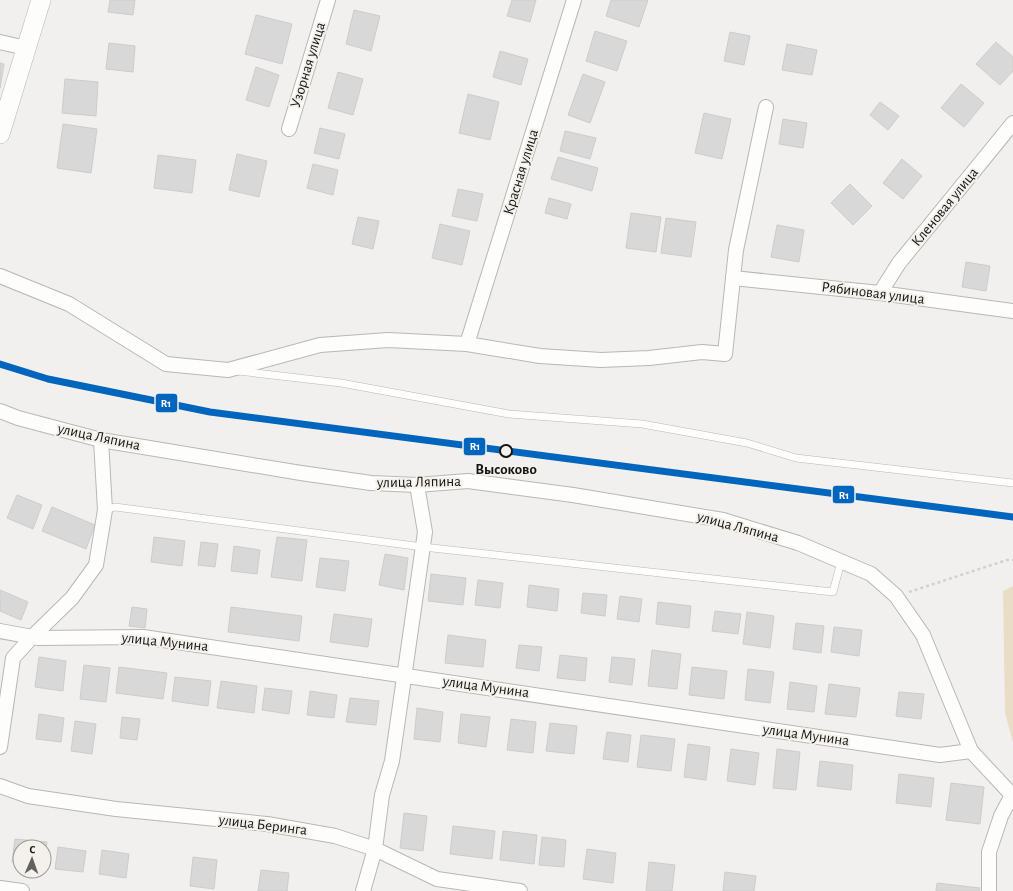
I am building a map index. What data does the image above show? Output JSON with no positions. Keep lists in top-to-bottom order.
{
  "streets": {
    "street": [
      "Узорная улица",
      "Красная улица",
      "Кленовая улица",
      "Рябиновая улица",
      "улица Ляпина",
      "улица Мунина",
      "улица Беринга"
    ]
  },
  "crossings": [
    ["Кленовая улица", "Рябиновая улица"],
    ["улица Ляпина", "улица Мунина"]
  ],
  "places": ["Высоково"],
  "lines": ["transit line R1"],
  "north": "top"
}
